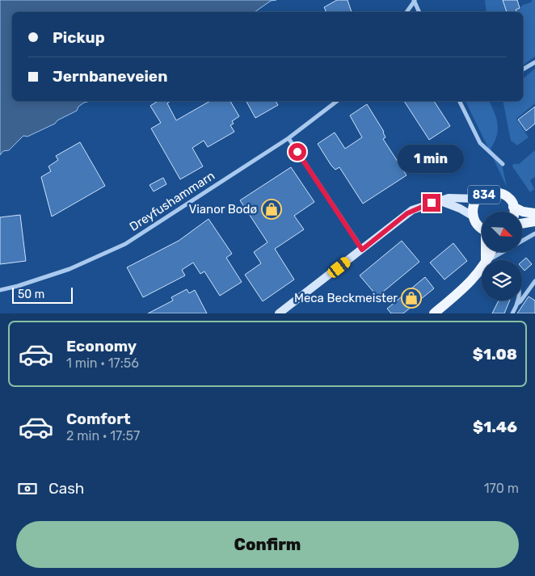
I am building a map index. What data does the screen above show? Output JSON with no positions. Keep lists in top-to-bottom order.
{
  "streets": {
    "main road": ["834"],
    "street": ["Dreyfushammarn"]
  },
  "places": {
    "shop": ["Vianor Bodø", "Meca Beckmeister"]
  },
  "scale_bar": "50 m",
  "north": "bottom right",
  "page": {
    "banner": ["Pickup", "Jernbaneveien"],
    "bubble": "1 min",
    "scale": "50 m",
    "list": [
      {
        "name": "Economy",
        "note": "1 min · 17:56",
        "value": "$1.08"
      },
      {
        "name": "Comfort",
        "note": "2 min · 17:57",
        "value": "$1.46"
      }
    ],
    "pay": ["Cash", "170 m"],
    "buttons": "Confirm"
  }
}
